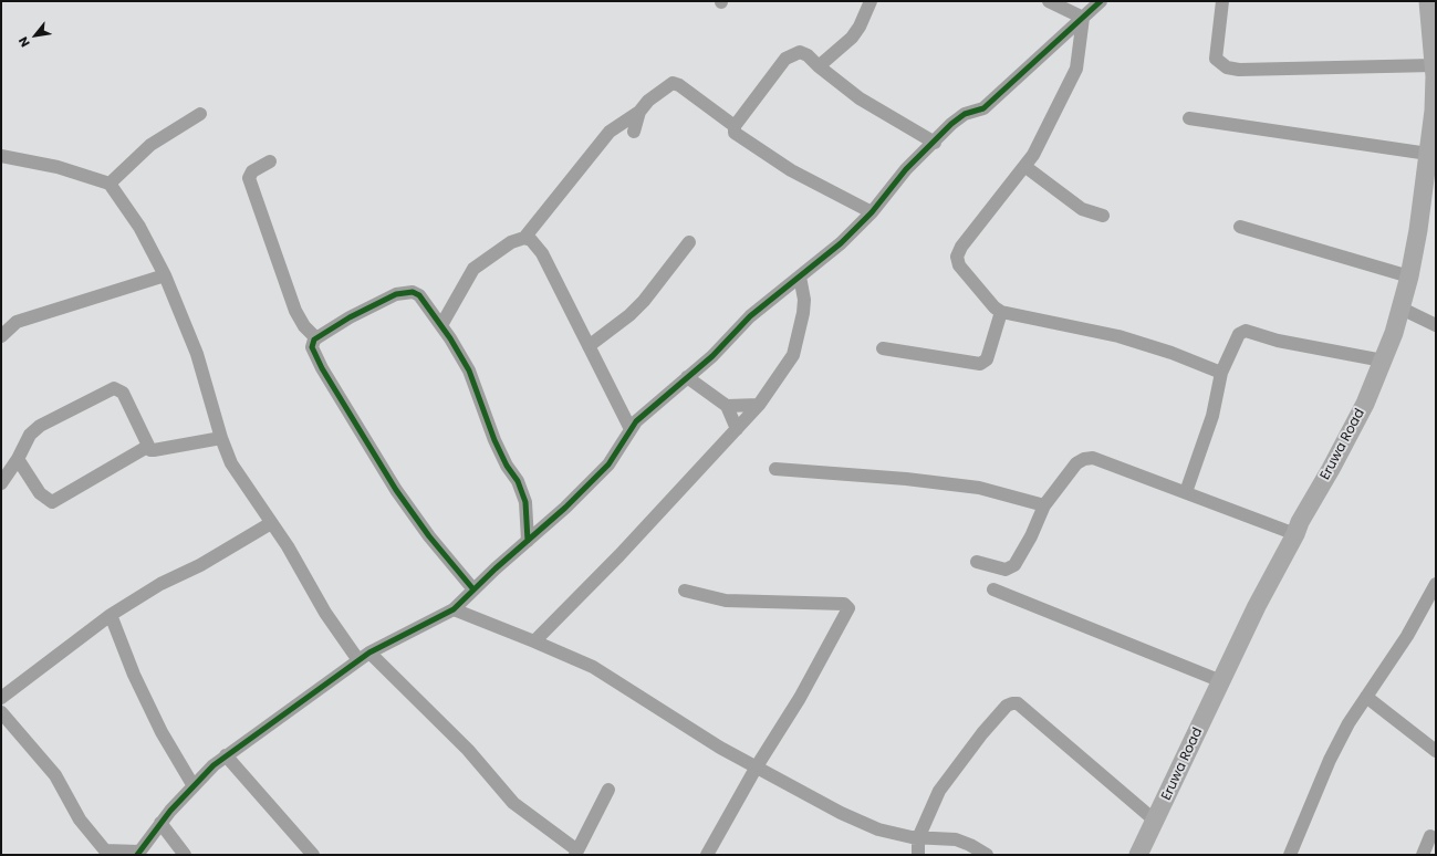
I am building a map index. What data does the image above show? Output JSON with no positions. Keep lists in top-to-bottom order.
{
  "streets": {
    "main road": ["Eruwa Road"]
  },
  "north": "bottom left"
}
